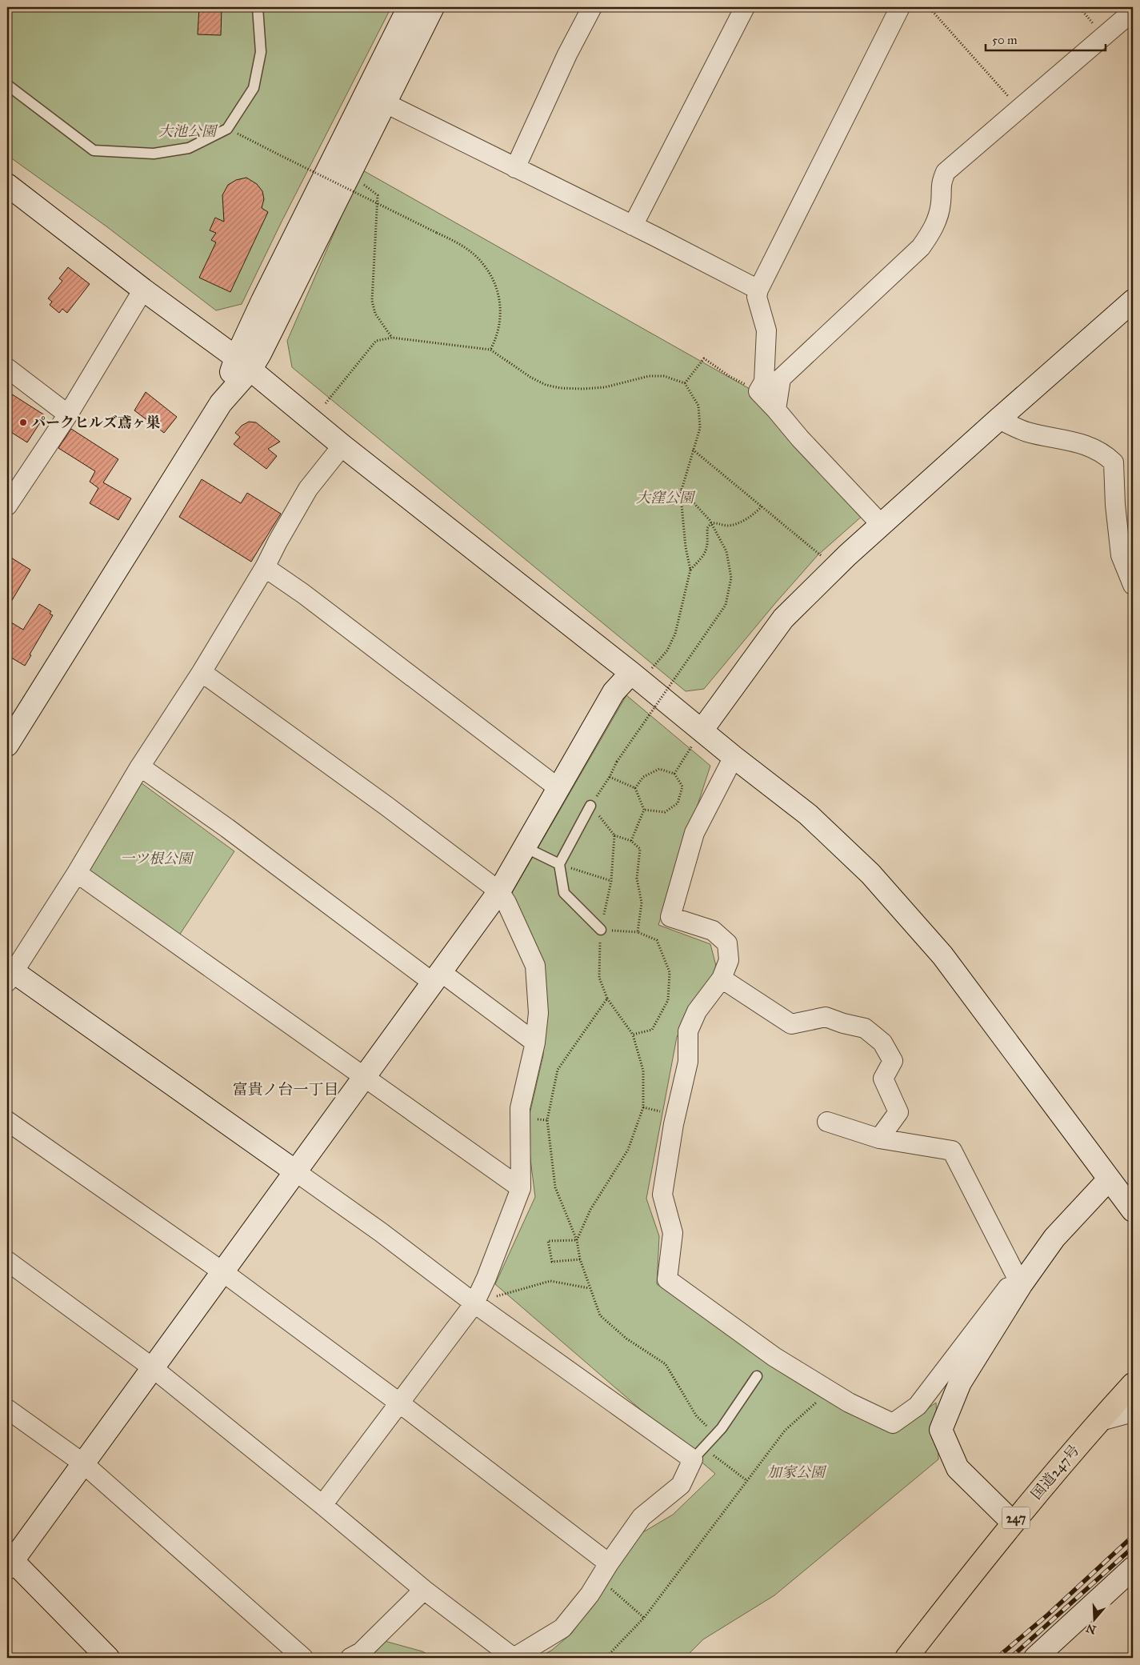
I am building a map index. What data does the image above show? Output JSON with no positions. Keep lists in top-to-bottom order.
{
  "streets": {
    "highway": ["国道247号", "247"]
  },
  "districts": ["富貴ノ台一丁目"],
  "parks": [
    "大池公園",
    "大窪公園",
    "一ツ根公園",
    "加家公園"
  ],
  "places": ["パークヒルズ鳶ヶ巣"],
  "scale_bar": "50 m",
  "north": "bottom"
}
